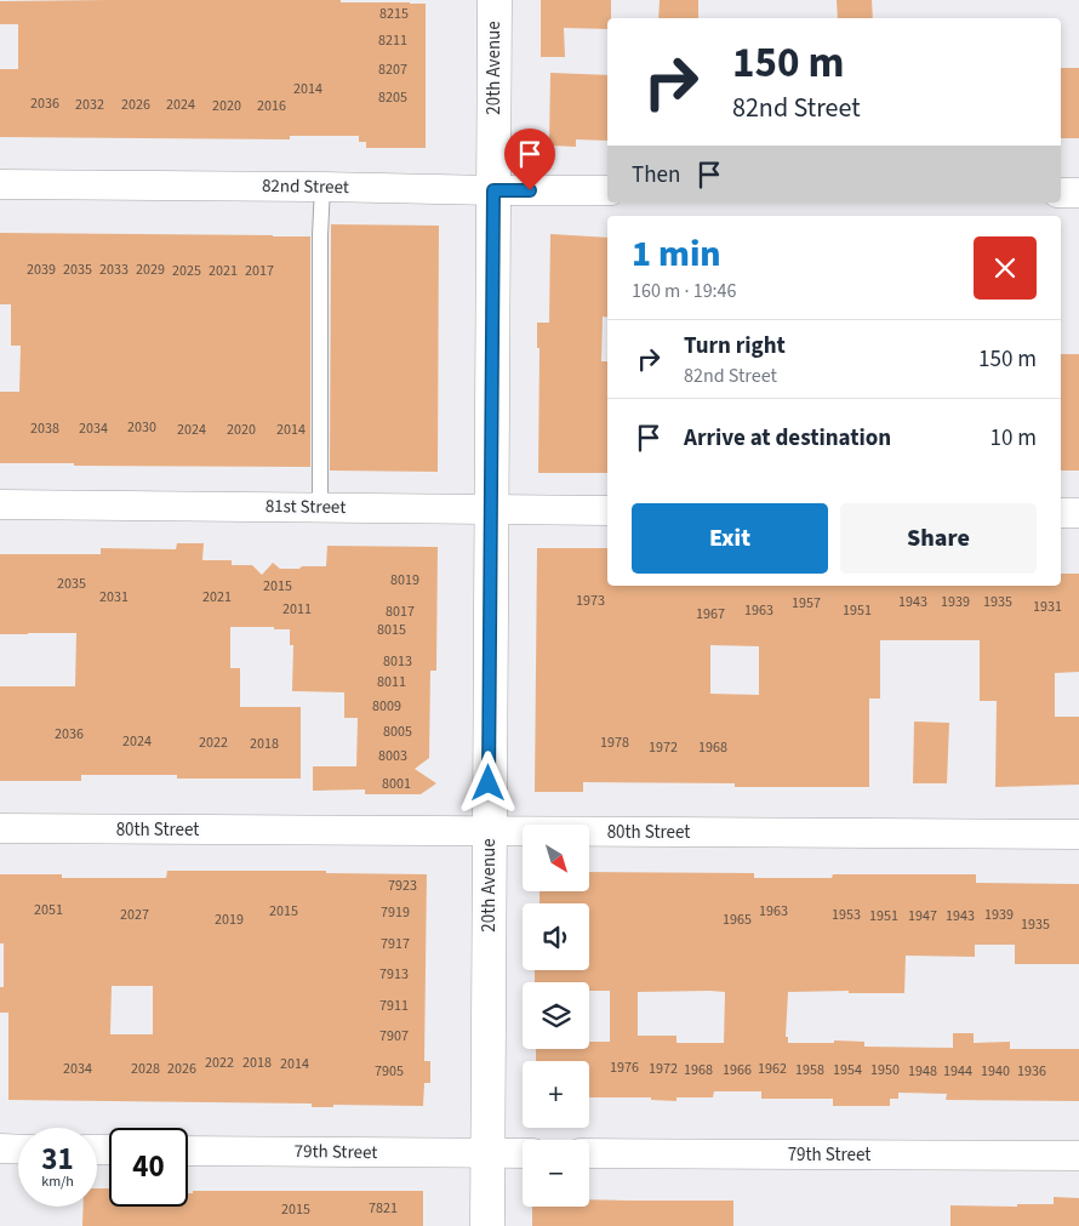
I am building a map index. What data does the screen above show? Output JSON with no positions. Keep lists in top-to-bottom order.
{
  "streets": {
    "street": [
      "20th Avenue",
      "82nd Street",
      "81st Street",
      "80th Street",
      "79th Street"
    ]
  },
  "crossings": [
    ["20th Avenue", "82nd Street"],
    ["20th Avenue", "81st Street"],
    ["20th Avenue", "80th Street"],
    ["20th Avenue", "79th Street"]
  ],
  "house_numbers": [
    "8215",
    "8211",
    "8207",
    "2014",
    "8205",
    "2036",
    "2032",
    "2026",
    "2024",
    "2020",
    "2016",
    "2039",
    "2035",
    "2033",
    "2029",
    "2025",
    "2021",
    "2017",
    "2030",
    "2038",
    "2034",
    "2024",
    "2020",
    "2014",
    "8019",
    "2035",
    "2015",
    "2031",
    "2021",
    "1973",
    "1943",
    "1939",
    "1935",
    "1957",
    "1931",
    "2011",
    "1963",
    "1951",
    "8017",
    "1967",
    "8015",
    "8013",
    "8011",
    "8009",
    "8005",
    "2036",
    "2024",
    "2022",
    "1978",
    "2018",
    "1972",
    "1968",
    "8003",
    "8001",
    "7923",
    "2051",
    "2015",
    "1963",
    "7919",
    "2027",
    "1953",
    "1939",
    "1951",
    "1947",
    "1943",
    "2019",
    "1965",
    "1935",
    "7917",
    "7913",
    "7911",
    "7907",
    "2022",
    "2018",
    "2014",
    "1976",
    "2034",
    "2028",
    "2026",
    "1972",
    "1962",
    "1968",
    "1966",
    "1958",
    "1954",
    "1950",
    "7905",
    "1948",
    "1944",
    "1940",
    "1936",
    "7821",
    "2015"
  ],
  "north": "bottom right",
  "page": {
    "turn": ["150 m", "82nd Street"],
    "then": "Then",
    "heading": ["1 min", "160 m · 19:46"],
    "list": [
      {
        "name": "Turn right",
        "note": "82nd Street",
        "value": "150 m"
      },
      {
        "name": "Arrive at destination",
        "value": "10 m"
      }
    ],
    "buttons": ["Exit", "Share"],
    "map_buttons": ["+", "−"],
    "speed": "31 km/h",
    "limit": "40"
  }
}
